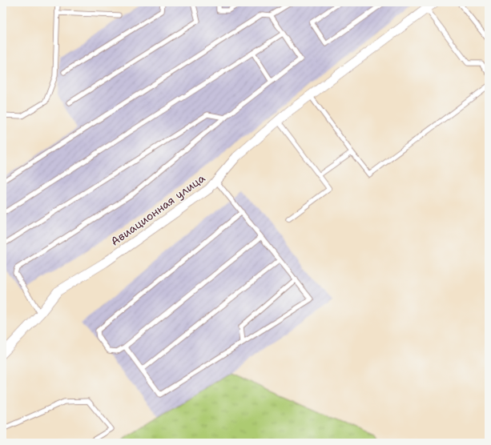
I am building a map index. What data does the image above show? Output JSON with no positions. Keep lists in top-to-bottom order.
{
  "streets": {
    "street": ["Авиационная улица"]
  }
}
